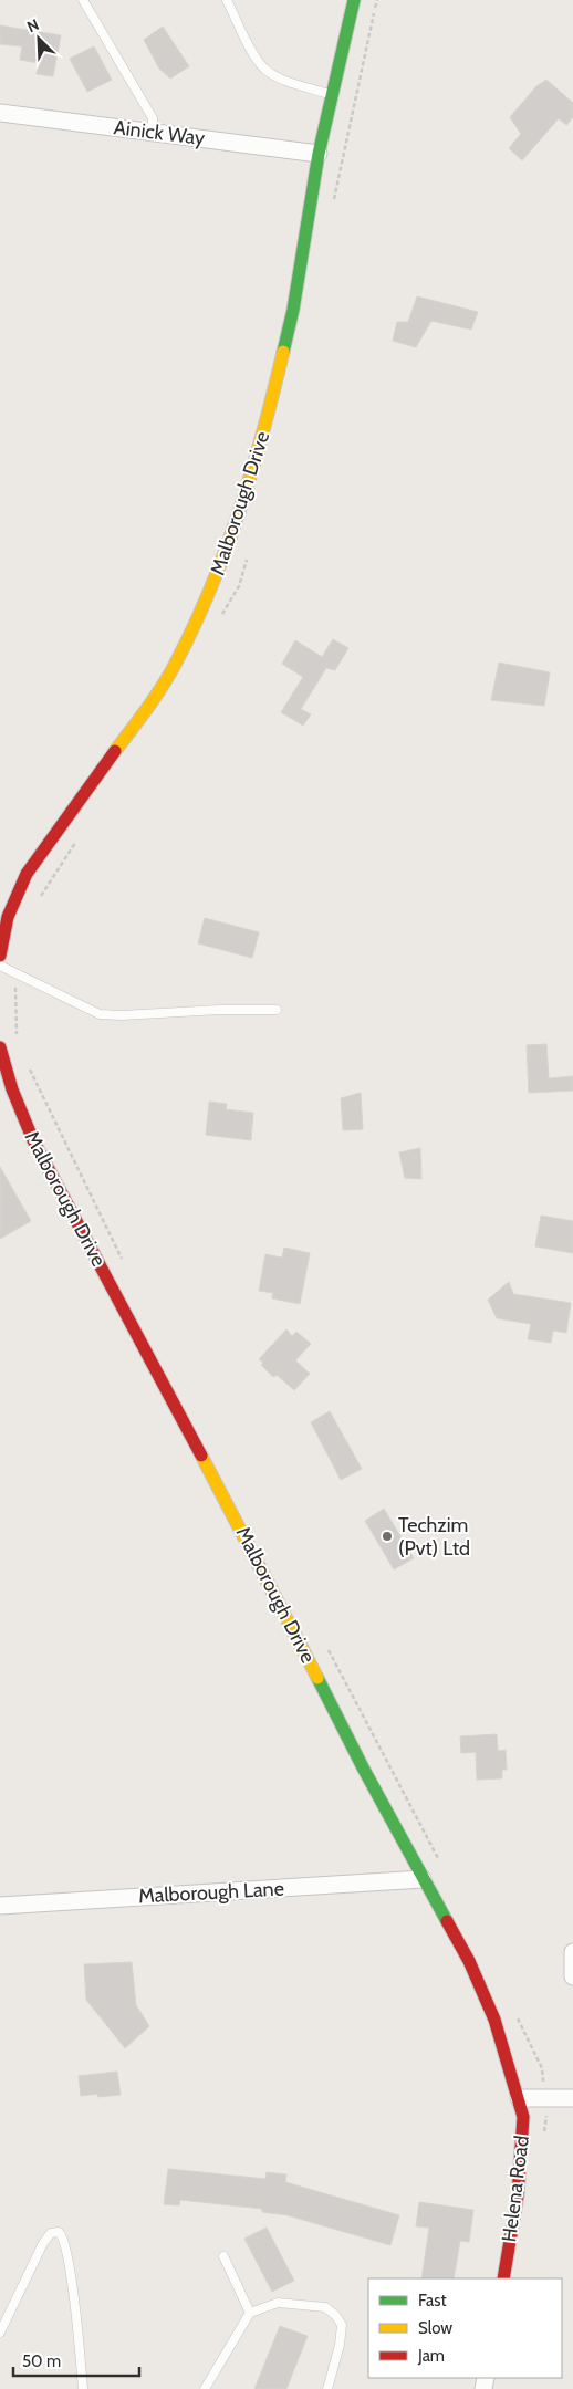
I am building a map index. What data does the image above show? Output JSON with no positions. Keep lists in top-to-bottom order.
{
  "streets": {
    "street": [
      "Ainick Way",
      "Malborough Drive",
      "Malborough Lane",
      "Helena Road"
    ]
  },
  "crossings": [
    ["Ainick Way", "Malborough Drive"],
    ["Malborough Drive", "Malborough Lane"],
    ["Malborough Drive", "Helena Road"]
  ],
  "places": ["Techzim (Pvt) Ltd"],
  "legend": ["Fast", "Slow", "Jam"],
  "scale_bar": "50 m",
  "north": "top left"
}
